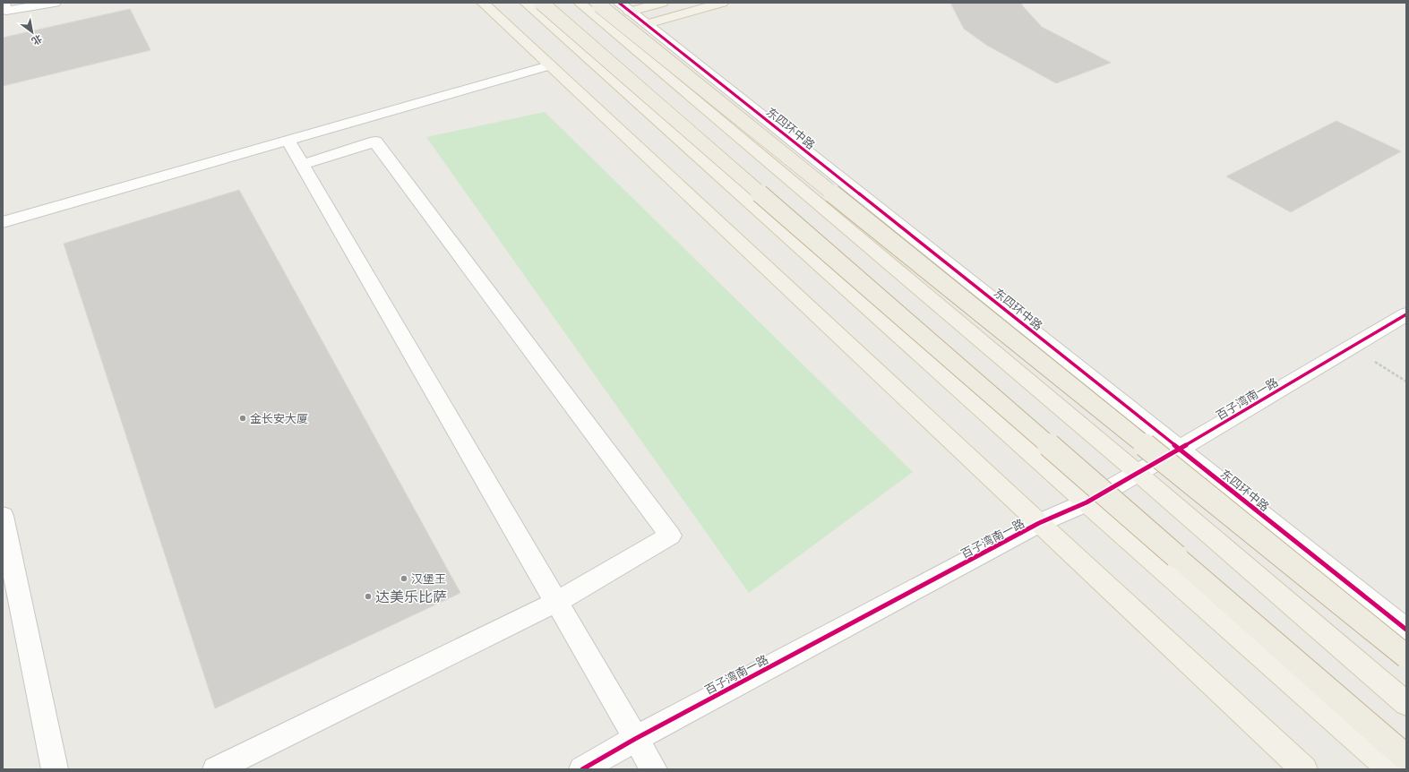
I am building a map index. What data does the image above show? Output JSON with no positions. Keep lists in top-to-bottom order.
{
  "streets": {
    "street": ["东四环中路", "百子湾南一路"]
  },
  "crossings": [
    ["东四环中路", "百子湾南一路"]
  ],
  "places": ["金长安大厦", "汉堡王", "达美乐比萨"],
  "north": "bottom right"
}
